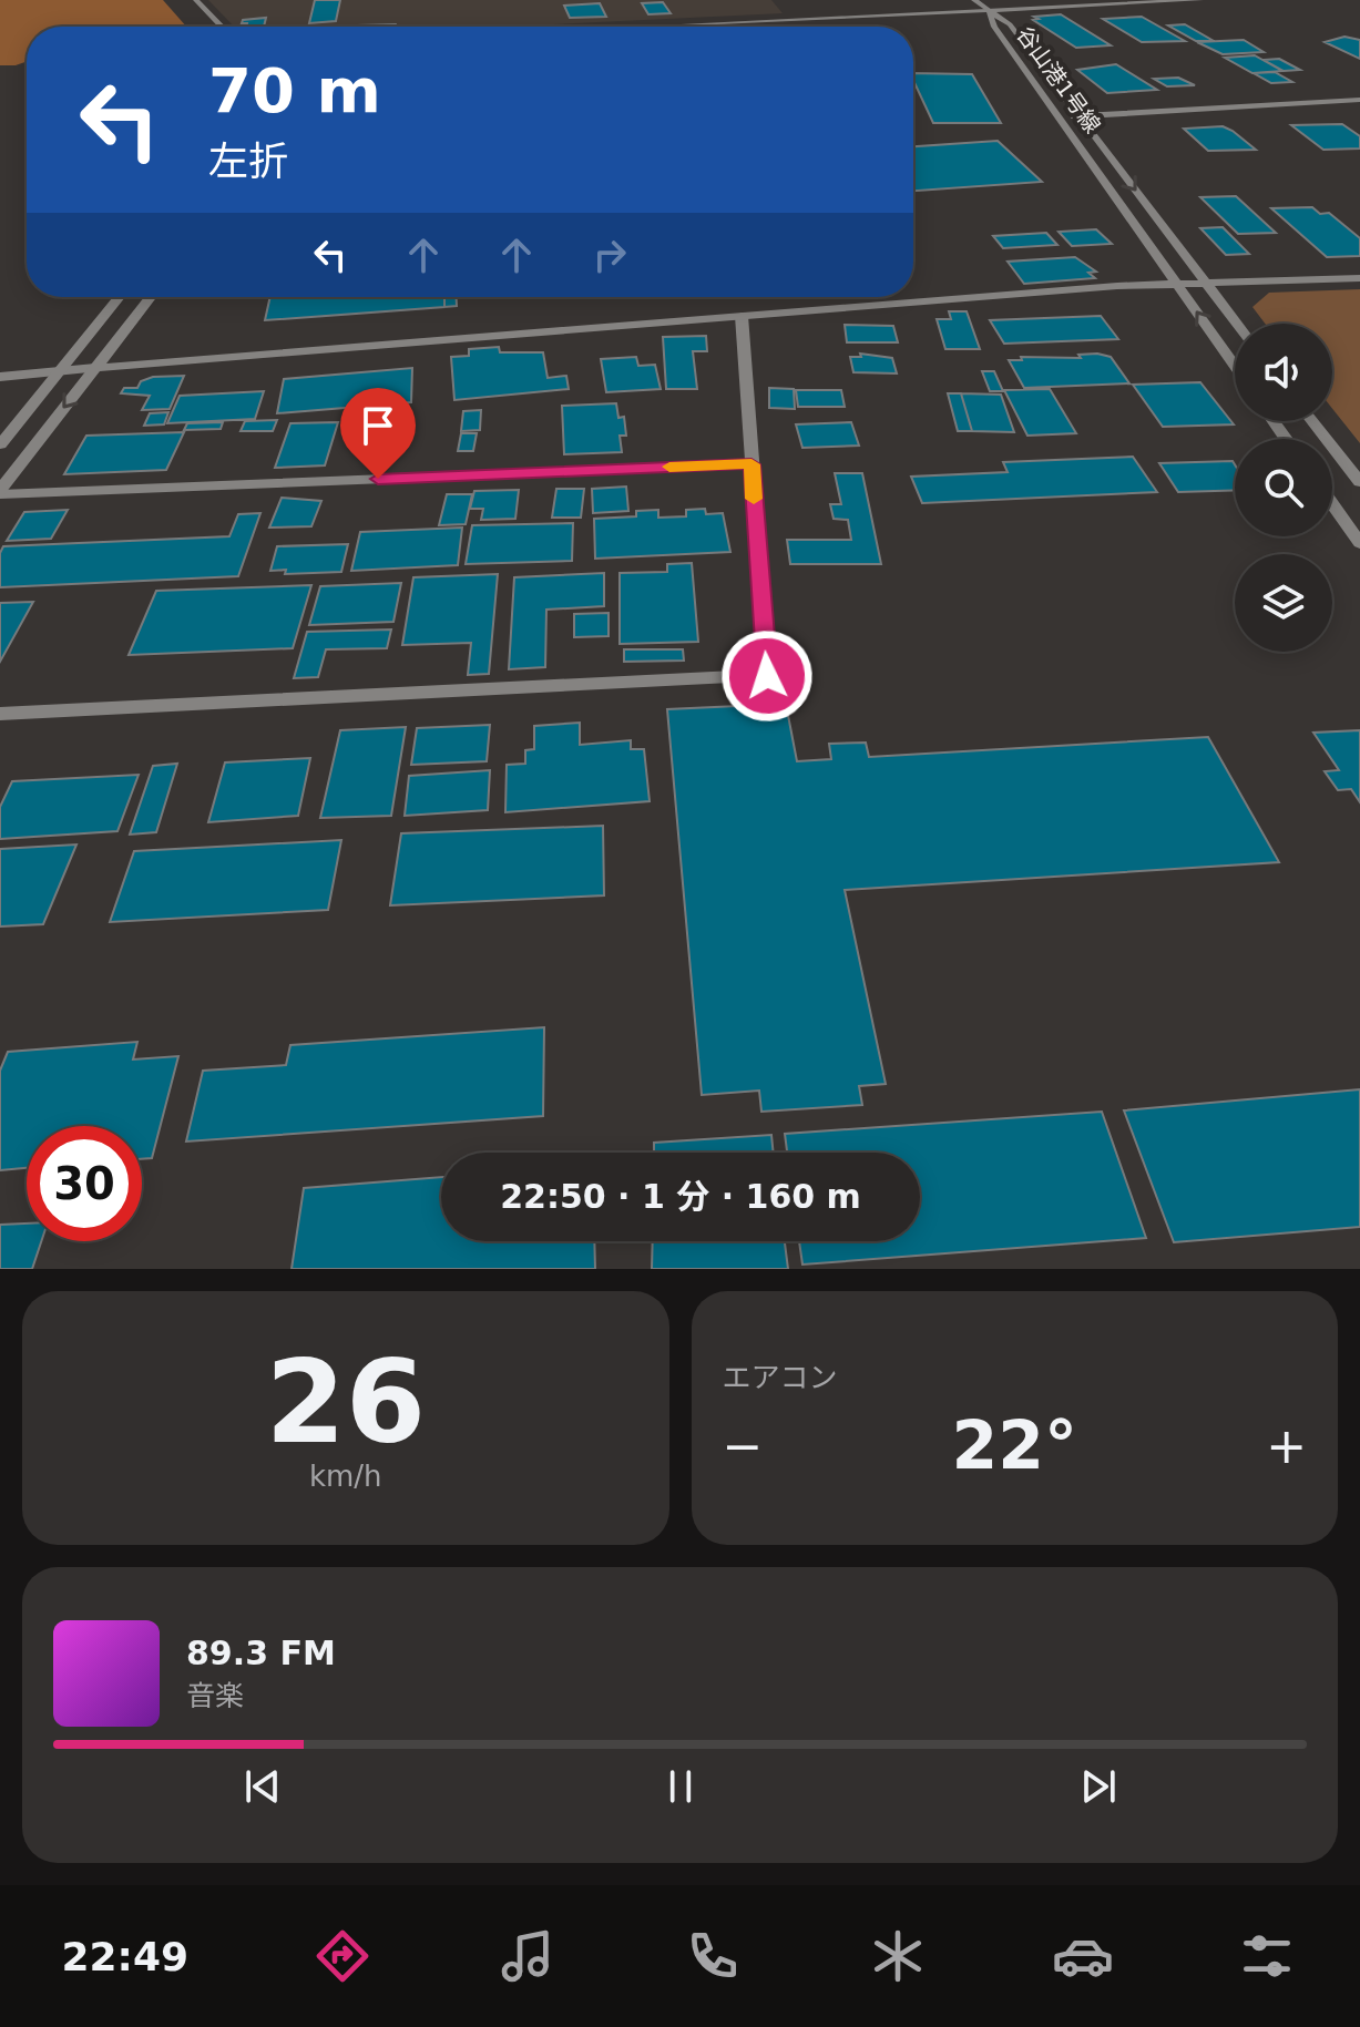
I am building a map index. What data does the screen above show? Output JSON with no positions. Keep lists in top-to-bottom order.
{
  "streets": {
    "street": ["谷山港1号線"]
  },
  "page": {
    "turn": ["70 m", "左折"],
    "limit": "30",
    "trip": "22:50 · 1 分 · 160 m",
    "tile": [
      ["26", "km/h"],
      "エアコン"
    ],
    "heat": ["−", "22°", "+"],
    "song": ["89.3 FM", "音楽"],
    "tabs": "22:49"
  }
}
